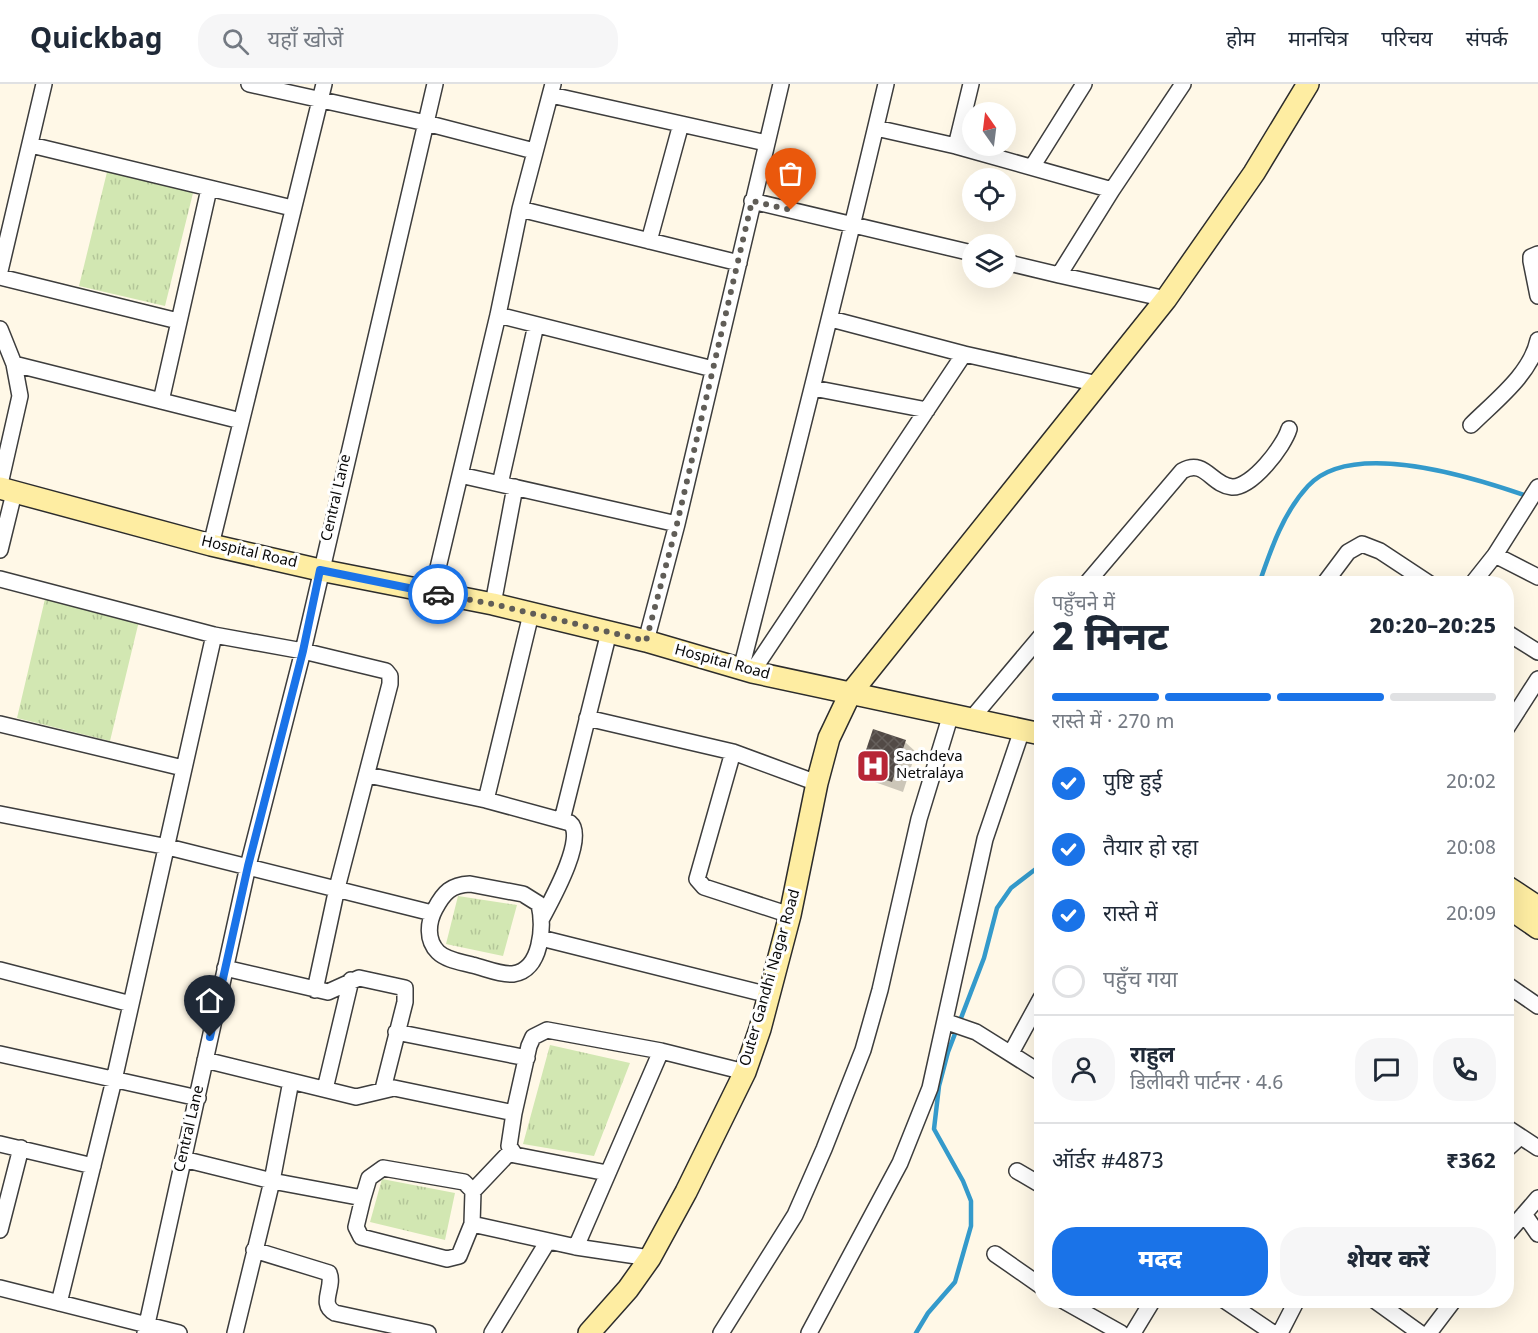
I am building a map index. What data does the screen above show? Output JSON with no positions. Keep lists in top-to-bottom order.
{
  "streets": {
    "street": ["Central Lane", "Hospital Road", "Outer Gandhi Nagar Road"]
  },
  "crossings": [
    ["Central Lane", "Hospital Road"],
    ["Hospital Road", "Outer Gandhi Nagar Road"]
  ],
  "places": {
    "hospital": ["Sachdeva Netralaya"]
  },
  "north": "top",
  "page": {
    "header": "Quickbag",
    "search": "यहाँ खोजें",
    "nav": [
      "होम",
      "मानचित्र",
      "परिचय",
      "संपर्क"
    ],
    "heading": ["2 मिनट", "पहुँचने में", "20:20–20:25"],
    "panel": [
      "राहुल",
      "डिलीवरी पार्टनर · 4.6",
      "ऑर्डर #4873",
      "₹362"
    ],
    "bar": "रास्ते में · 270 m",
    "list": [
      ["पुष्टि हुई", "20:02"],
      ["तैयार हो रहा", "20:08"],
      ["रास्ते में", "20:09"],
      "पहुँच गया"
    ],
    "buttons": ["मदद", "शेयर करें"]
  }
}
